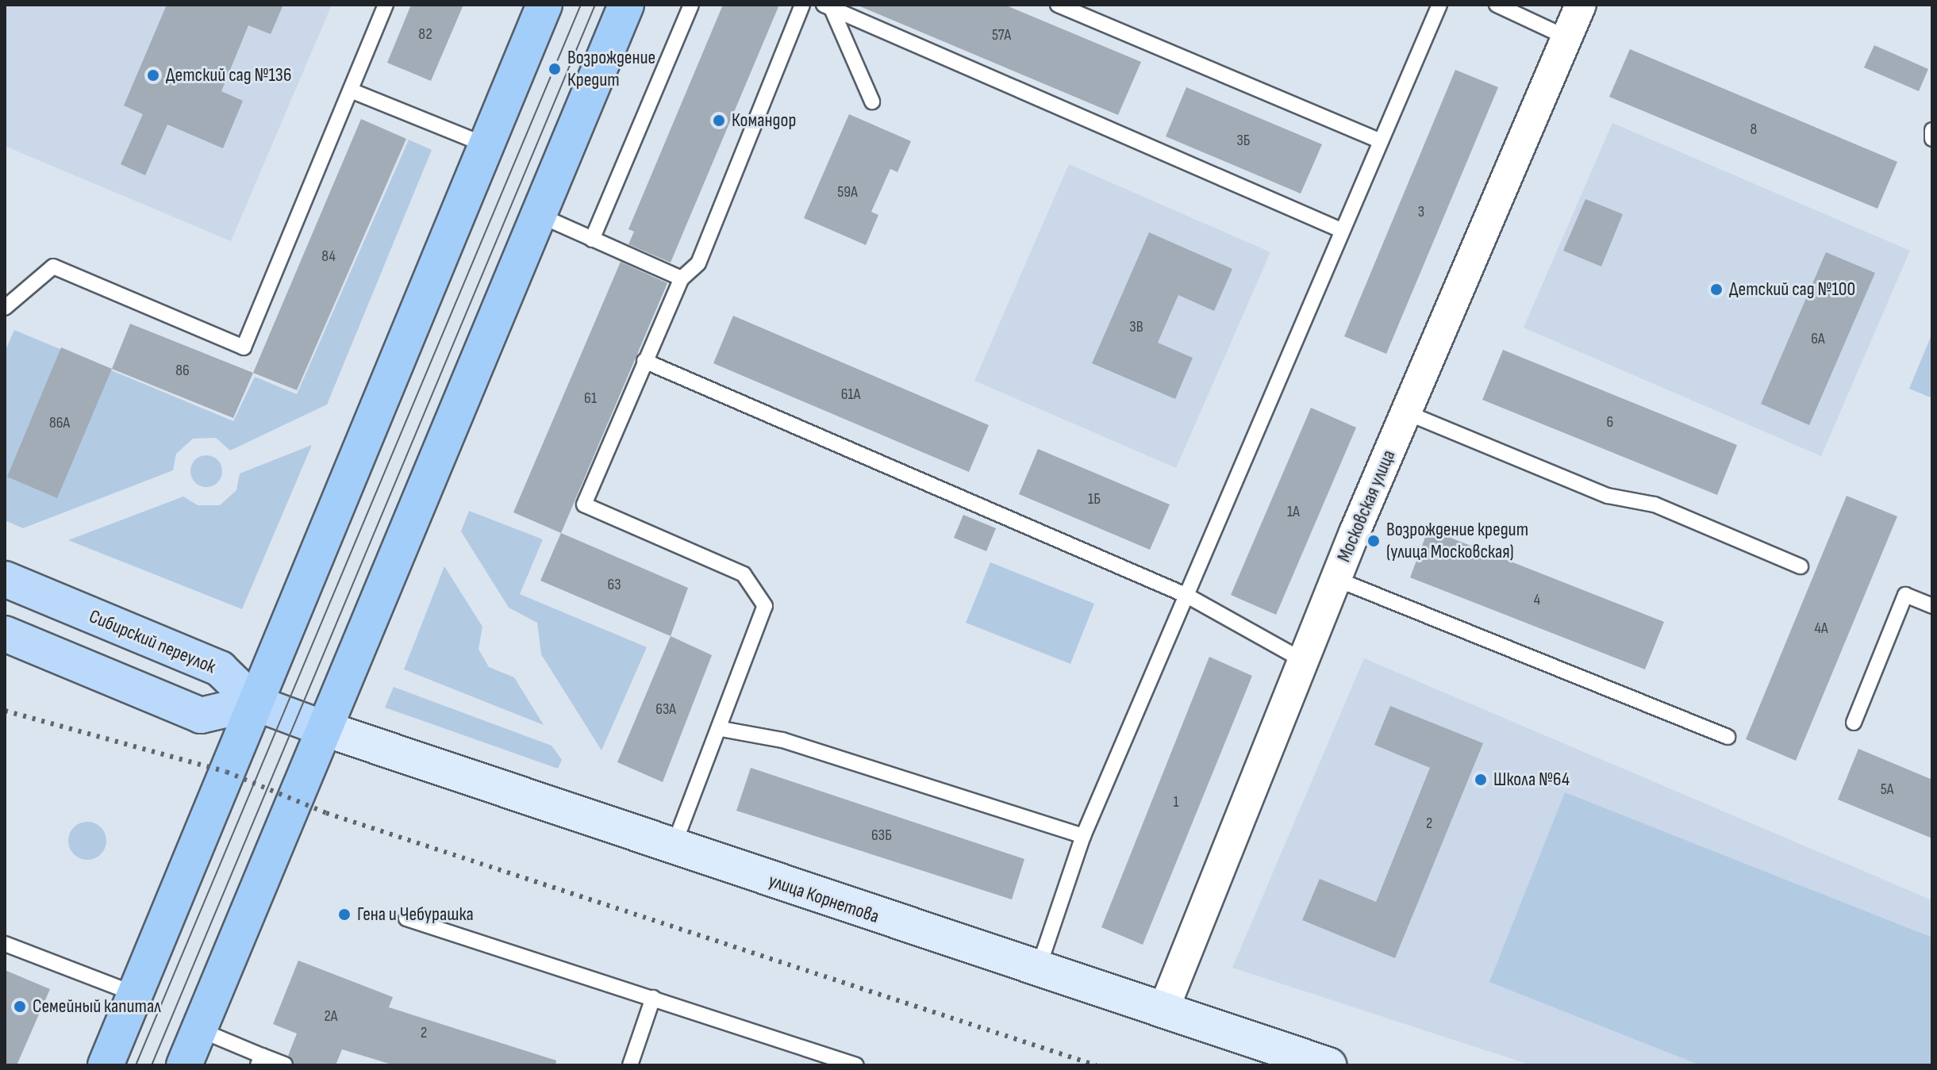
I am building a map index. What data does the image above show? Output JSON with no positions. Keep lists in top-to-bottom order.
{
  "streets": {
    "main road": ["Сибирский переулок", "улица Корнетова"],
    "street": ["Московская улица"]
  },
  "crossings": [
    ["Московская улица", "улица Корнетова"]
  ],
  "places": [
    "Возрождение Кредит",
    "Детский сад №136",
    "Командор",
    "Детский сад №100",
    "Возрождение кредит (улица Московская)",
    "Школа №64",
    "Гена и Чебурашка",
    "Семейный капитал"
  ],
  "house_numbers": [
    "82",
    "57А",
    "8",
    "3Б",
    "59А",
    "3",
    "84",
    "3В",
    "6А",
    "86",
    "61А",
    "61",
    "6",
    "86А",
    "1Б",
    "1А",
    "63",
    "4",
    "4А",
    "63А",
    "5А",
    "1",
    "2",
    "63Б",
    "2А",
    "2"
  ]
}
